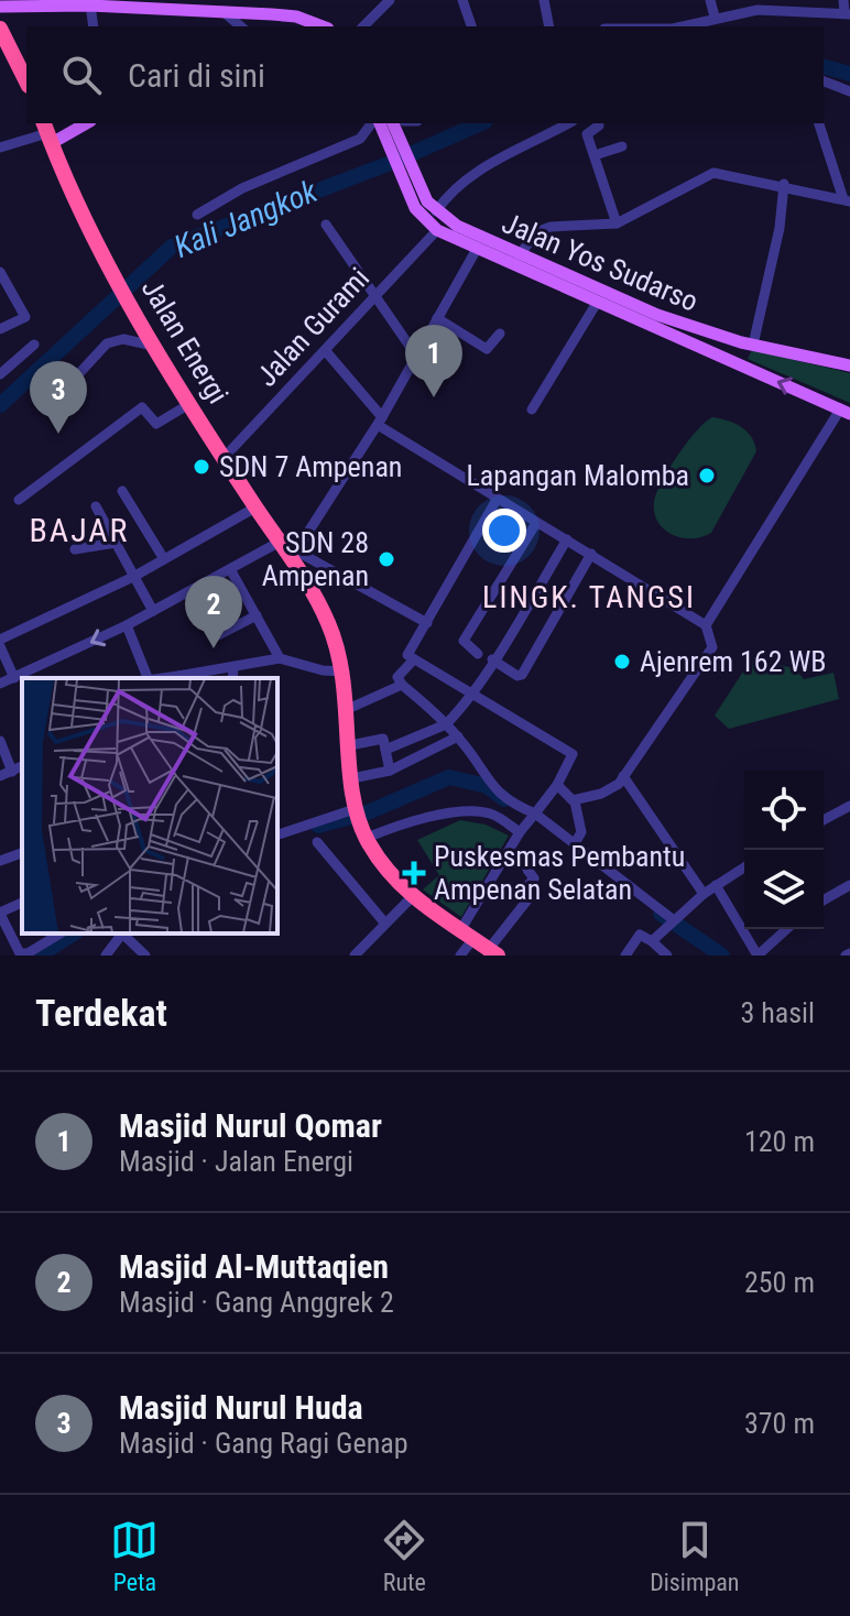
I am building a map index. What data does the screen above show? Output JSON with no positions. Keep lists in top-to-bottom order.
{
  "streets": {
    "highway": ["Jalan Energi"],
    "main road": ["Jalan Yos Sudarso"],
    "street": ["Jalan Gurami"]
  },
  "crossings": [
    ["Jalan Gurami", "Jalan Energi"]
  ],
  "districts": ["BAJAR", "LINGK. TANGSI"],
  "water": ["Kali Jangkok"],
  "places": {
    "other": [
      "SDN 7 Ampenan",
      "Lapangan Malomba",
      "SDN 28 Ampenan",
      "Ajenrem 162 WB"
    ],
    "health": ["Puskesmas Pembantu Ampenan Selatan"]
  },
  "page": {
    "search": "Cari di sini",
    "pins": ["1", "3", "2"],
    "heading": ["Terdekat", "3 hasil"],
    "list": [
      {
        "mark": "1",
        "name": "Masjid Nurul Qomar",
        "note": "Masjid · Jalan Energi",
        "value": "120 m"
      },
      {
        "mark": "2",
        "name": "Masjid Al-Muttaqien",
        "note": "Masjid · Gang Anggrek 2",
        "value": "250 m"
      },
      {
        "mark": "3",
        "name": "Masjid Nurul Huda",
        "note": "Masjid · Gang Ragi Genap",
        "value": "370 m"
      }
    ],
    "nav": ["Peta", "Rute", "Disimpan"]
  }
}
